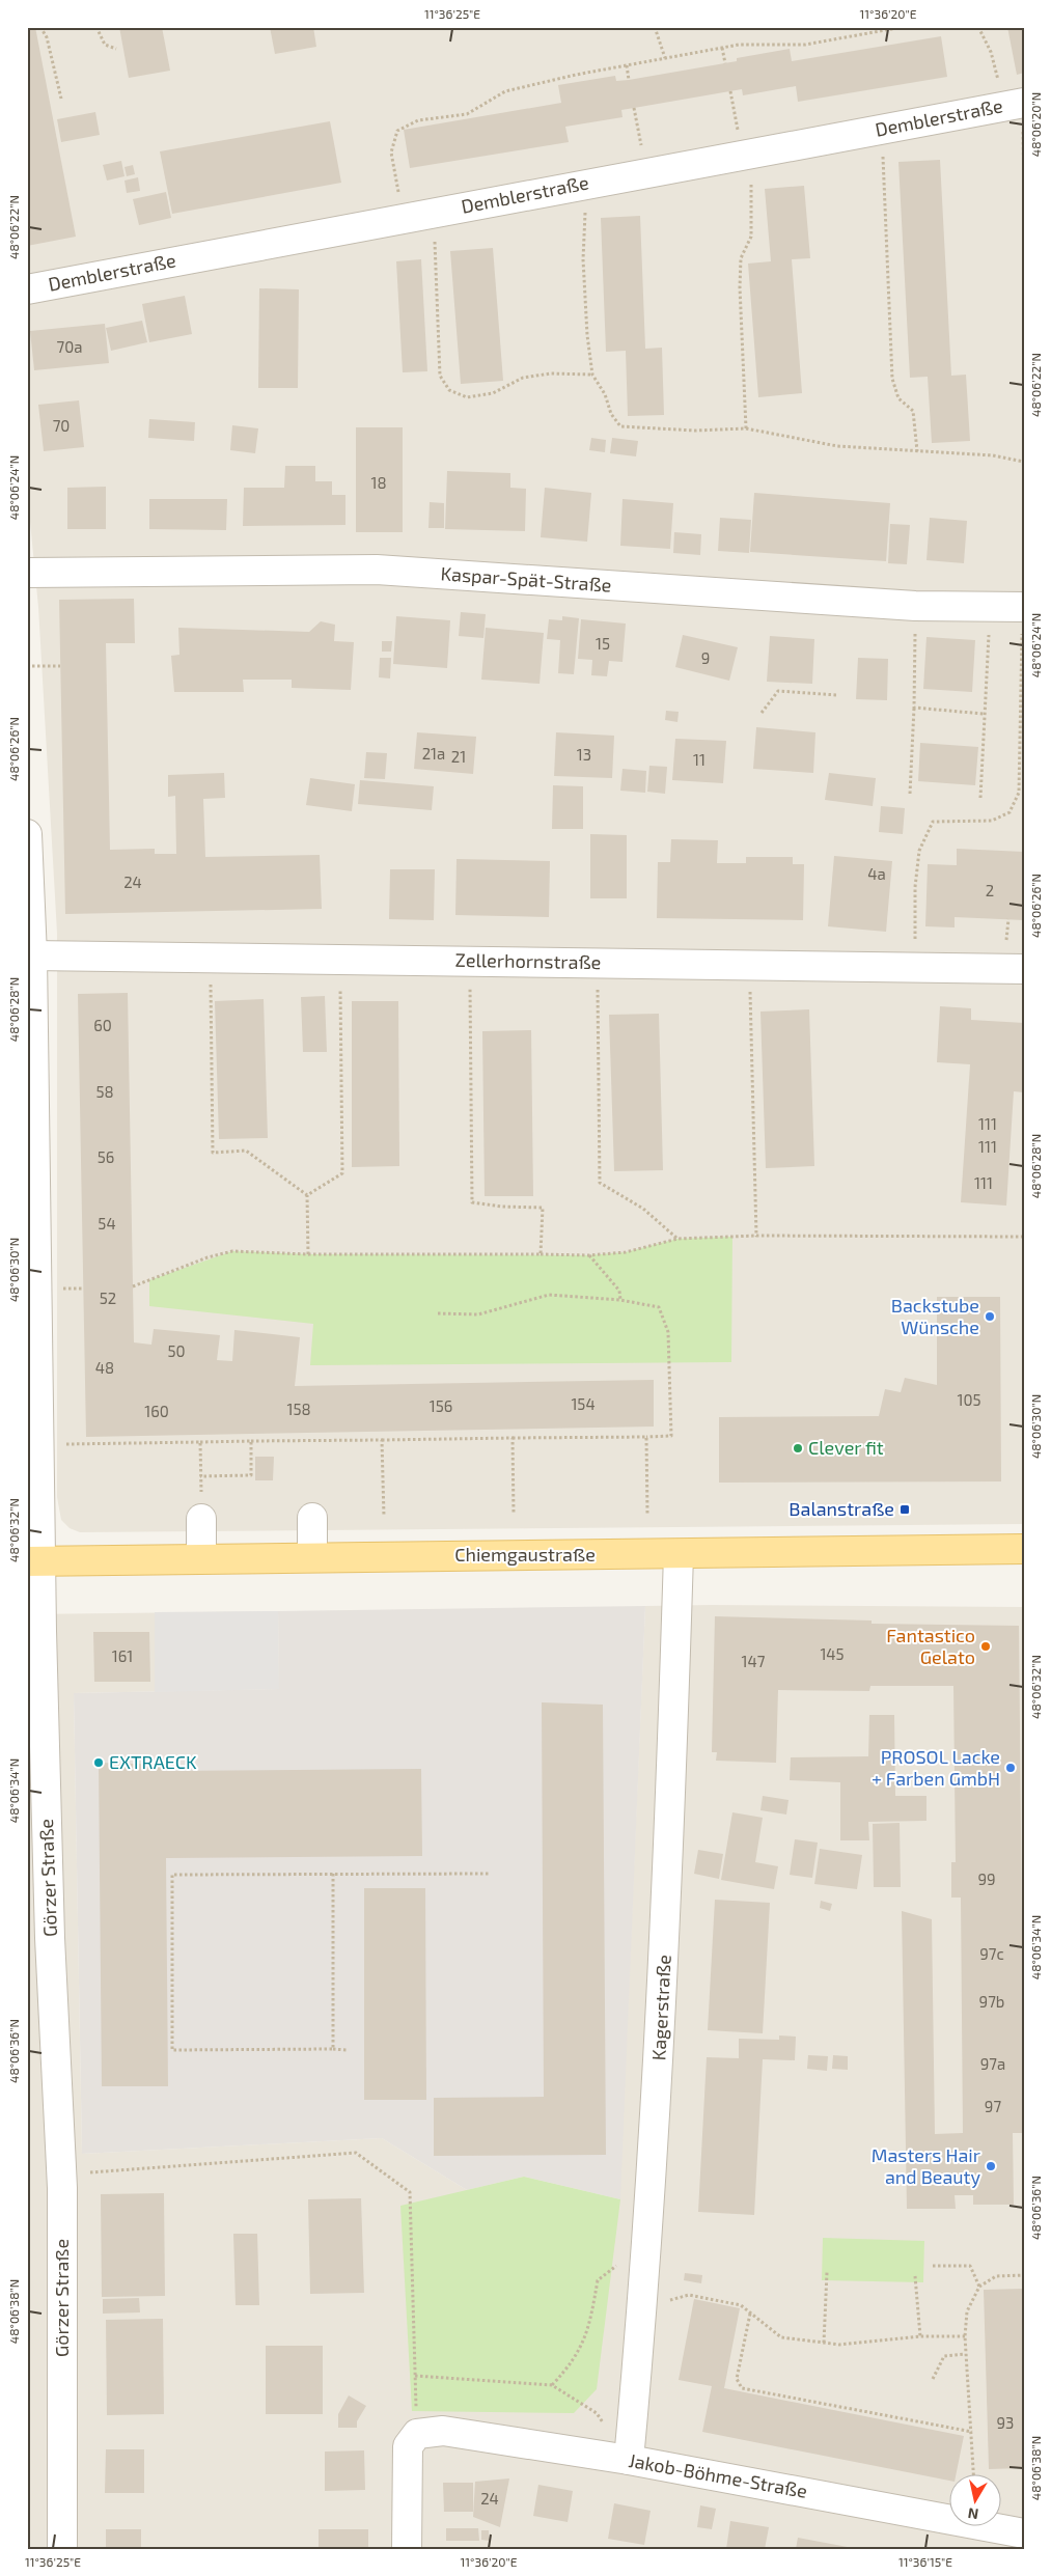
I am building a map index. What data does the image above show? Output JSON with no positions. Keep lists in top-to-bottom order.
{
  "streets": {
    "main road": ["Chiemgaustraße"],
    "street": [
      "Demblerstraße",
      "Kaspar-Spät-Straße",
      "Zellerhornstraße",
      "Görzer Straße",
      "Kagerstraße",
      "Jakob-Böhme-Straße"
    ]
  },
  "crossings": [
    ["Zellerhornstraße", "Görzer Straße"],
    ["Chiemgaustraße", "Görzer Straße"],
    ["Chiemgaustraße", "Kagerstraße"],
    ["Kagerstraße", "Jakob-Böhme-Straße"]
  ],
  "places": {
    "other": [
      "Backstube Wünsche",
      "Clever fit",
      "Fantastico Gelato",
      "EXTRAECK",
      "PROSOL Lacke + Farben GmbH",
      "Masters Hair and Beauty"
    ],
    "transit": ["Balanstraße"]
  },
  "house_numbers": [
    "70a",
    "70",
    "18",
    "15",
    "9",
    "21a",
    "13",
    "21",
    "11",
    "4a",
    "24",
    "2",
    "60",
    "58",
    "111",
    "111",
    "56",
    "111",
    "54",
    "52",
    "50",
    "48",
    "105",
    "154",
    "156",
    "158",
    "160",
    "145",
    "161",
    "147",
    "99",
    "97c",
    "97b",
    "97a",
    "97",
    "93",
    "24"
  ],
  "north": "bottom",
  "coordinates": [
    "11°36'25\"E",
    "11°36'20\"E",
    "48°06'20\"N",
    "48°06'22\"N",
    "48°06'24\"N",
    "48°06'26\"N",
    "48°06'28\"N",
    "48°06'30\"N",
    "48°06'32\"N",
    "48°06'34\"N",
    "48°06'36\"N",
    "48°06'38\"N",
    "11°36'15\"E"
  ]
}
